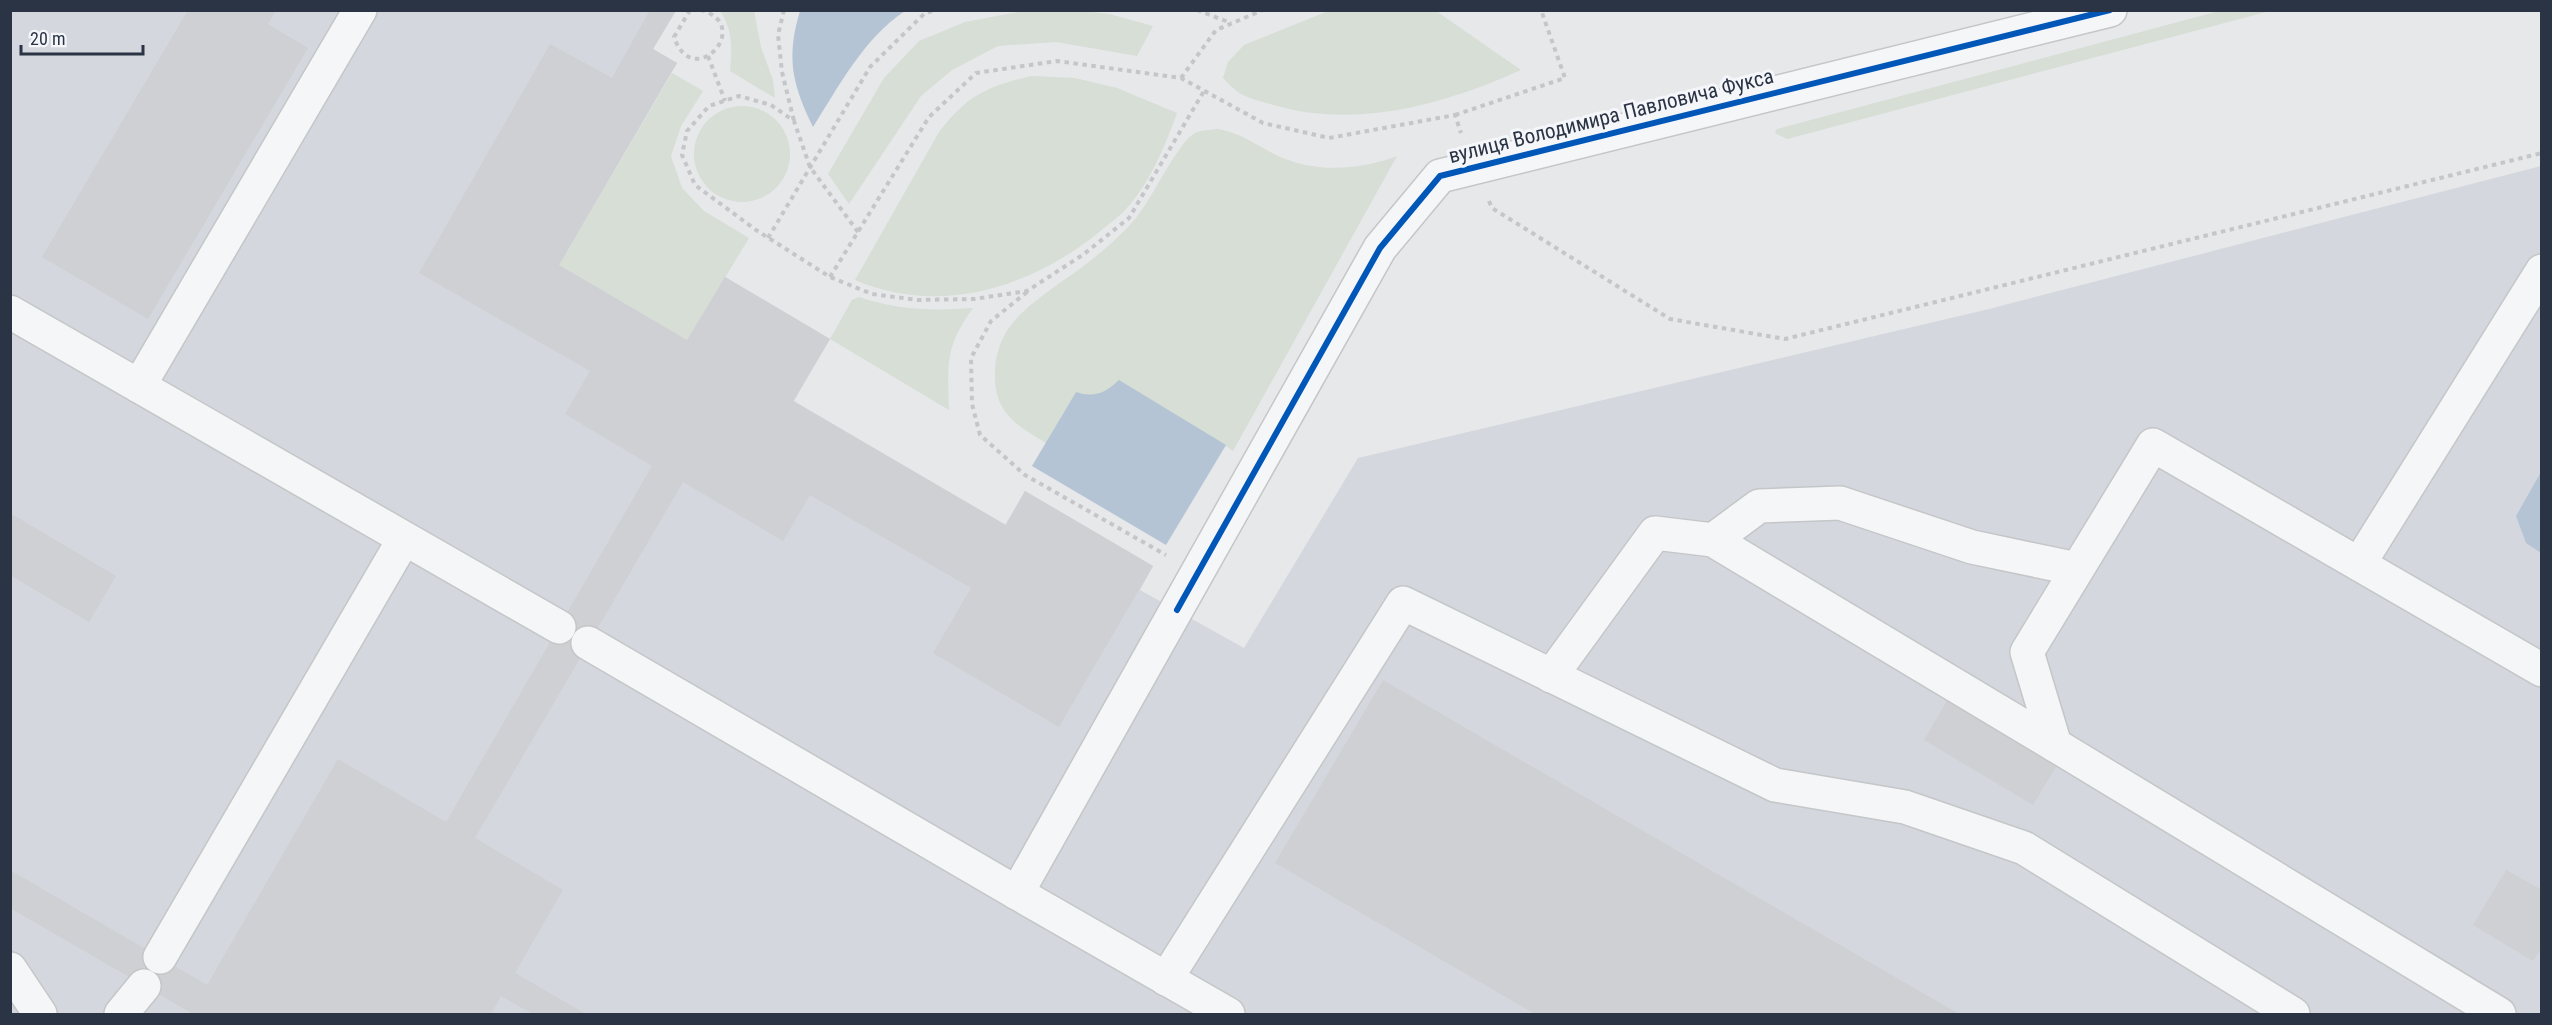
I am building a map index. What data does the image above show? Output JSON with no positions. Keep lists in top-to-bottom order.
{
  "streets": {
    "street": ["вулиця Володимира Павловича Фукса"]
  },
  "scale_bar": "20 m"
}
